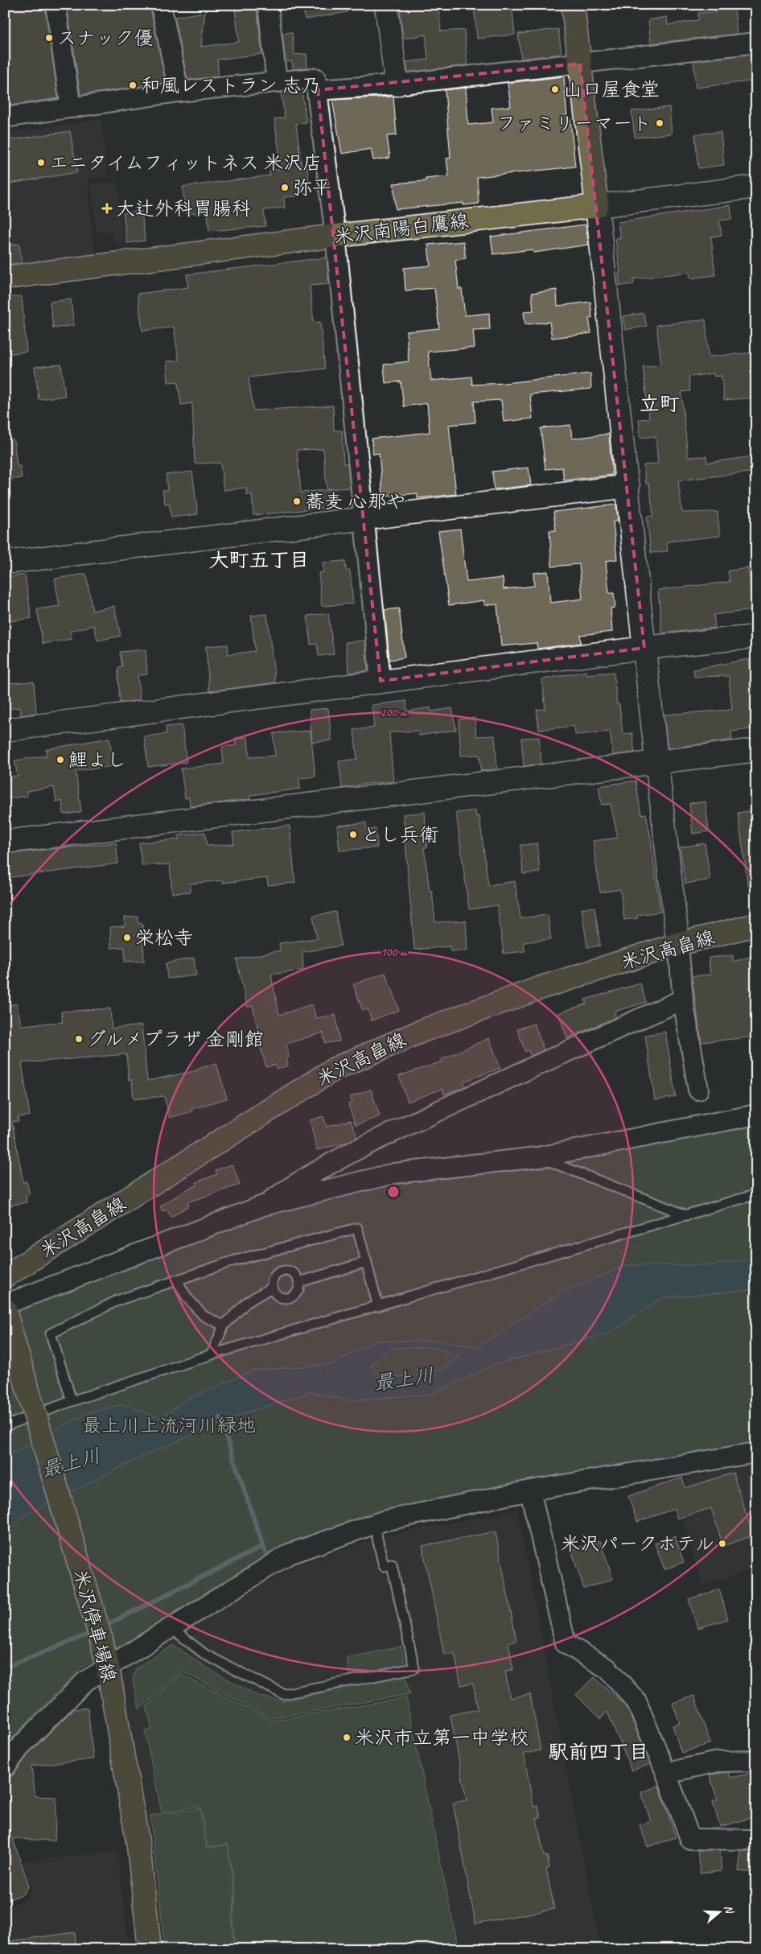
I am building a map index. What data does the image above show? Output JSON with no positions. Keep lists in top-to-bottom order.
{
  "streets": {
    "main road": ["米沢南陽白鷹線", "米沢高畠線", "米沢停車場線"]
  },
  "districts": ["立町", "大町五丁目", "駅前四丁目"],
  "water": ["最上川"],
  "parks": ["最上川上流河川緑地"],
  "places": {
    "other": [
      "スナック優",
      "和風レストラン 志乃",
      "山口屋食堂",
      "ファミリーマート",
      "エニタイムフィットネス 米沢店",
      "弥平",
      "蕎麦 心那や",
      "鯉よし",
      "とし兵衛",
      "栄松寺",
      "グルメプラザ 金剛館",
      "米沢パークホテル",
      "米沢市立第一中学校"
    ],
    "health": ["大辻外科胃腸科"]
  },
  "north": "right",
  "rings": ["200 m", "100 m"]
}
